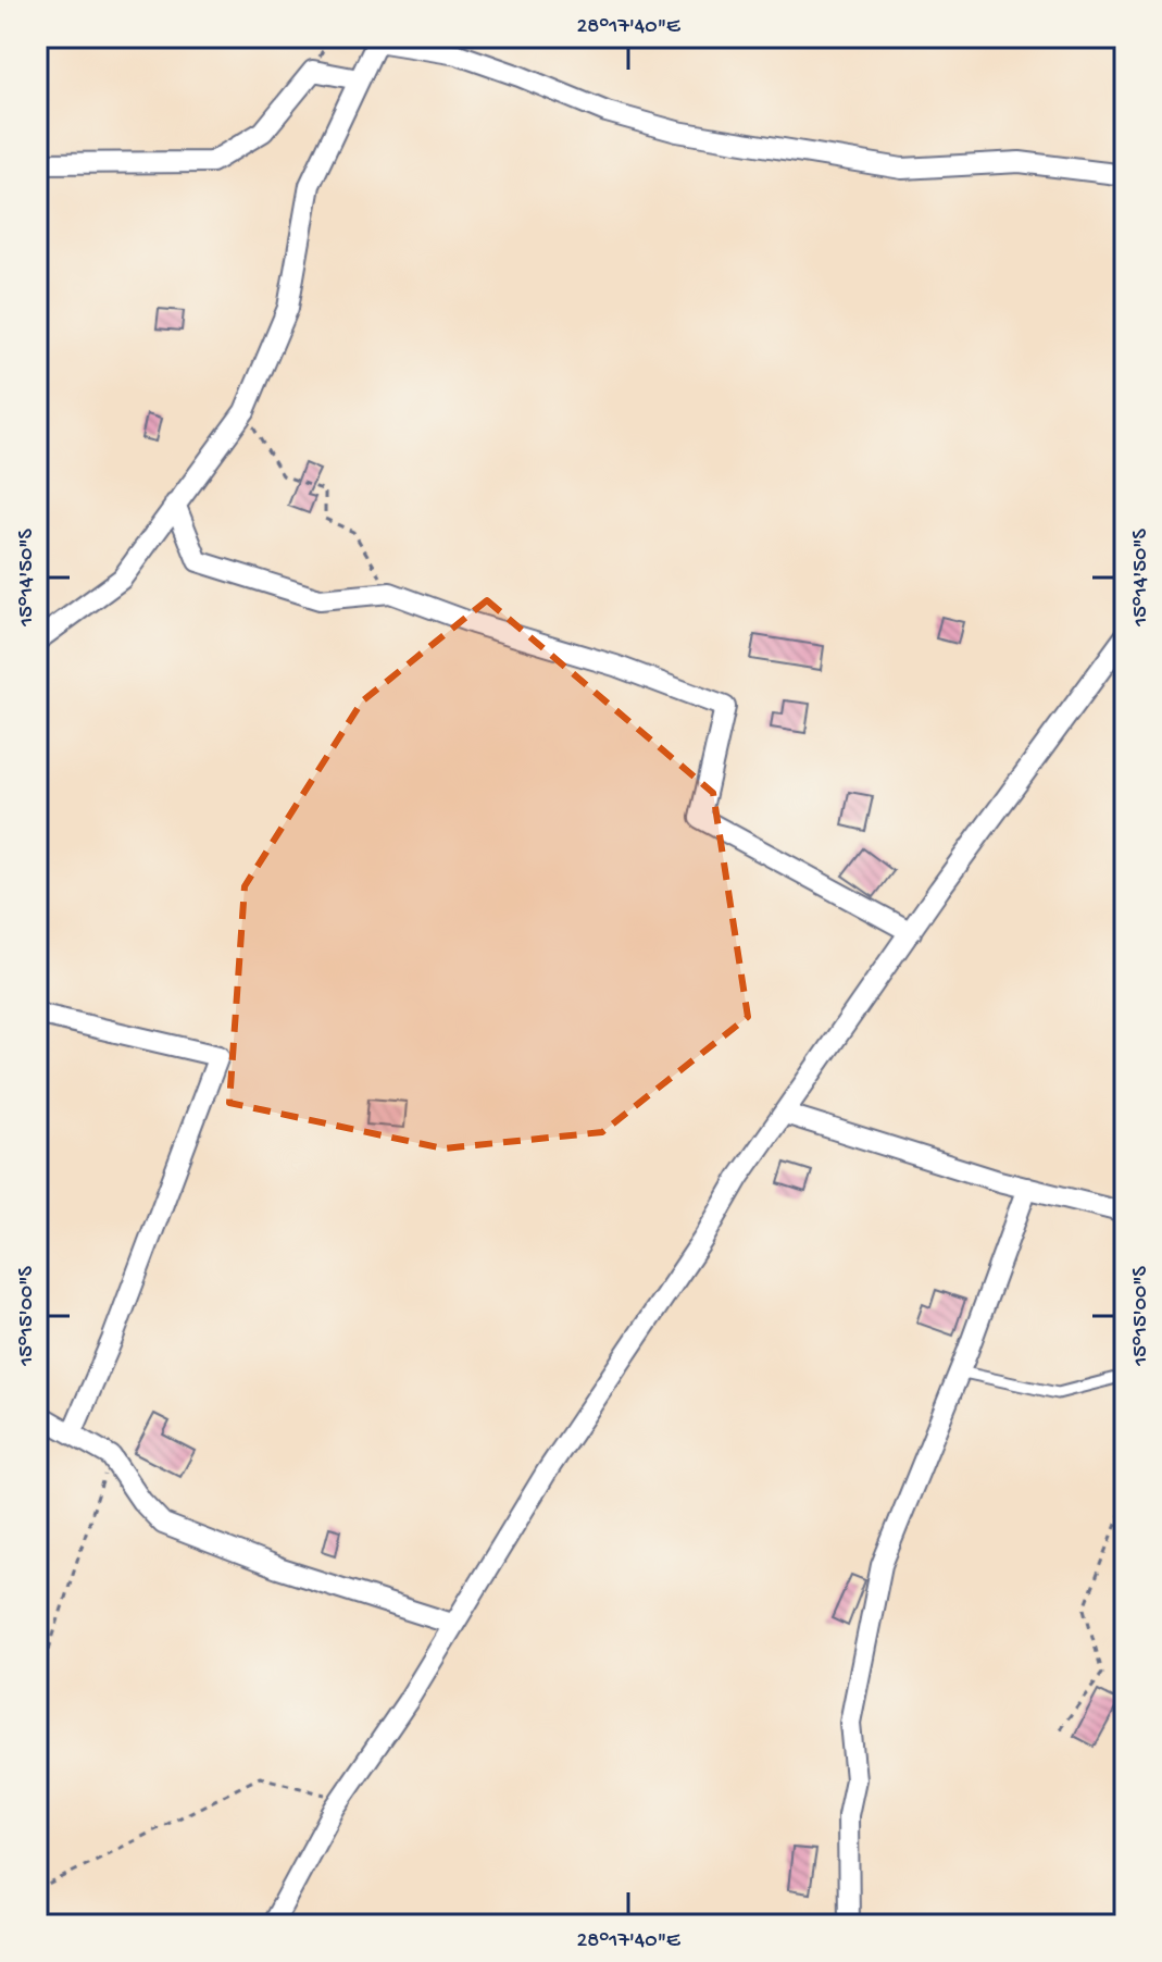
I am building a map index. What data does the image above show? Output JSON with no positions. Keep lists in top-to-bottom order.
{
  "coordinates": ["28°17'40\"E", "15°14'50\"S", "15°15'00\"S"]
}
